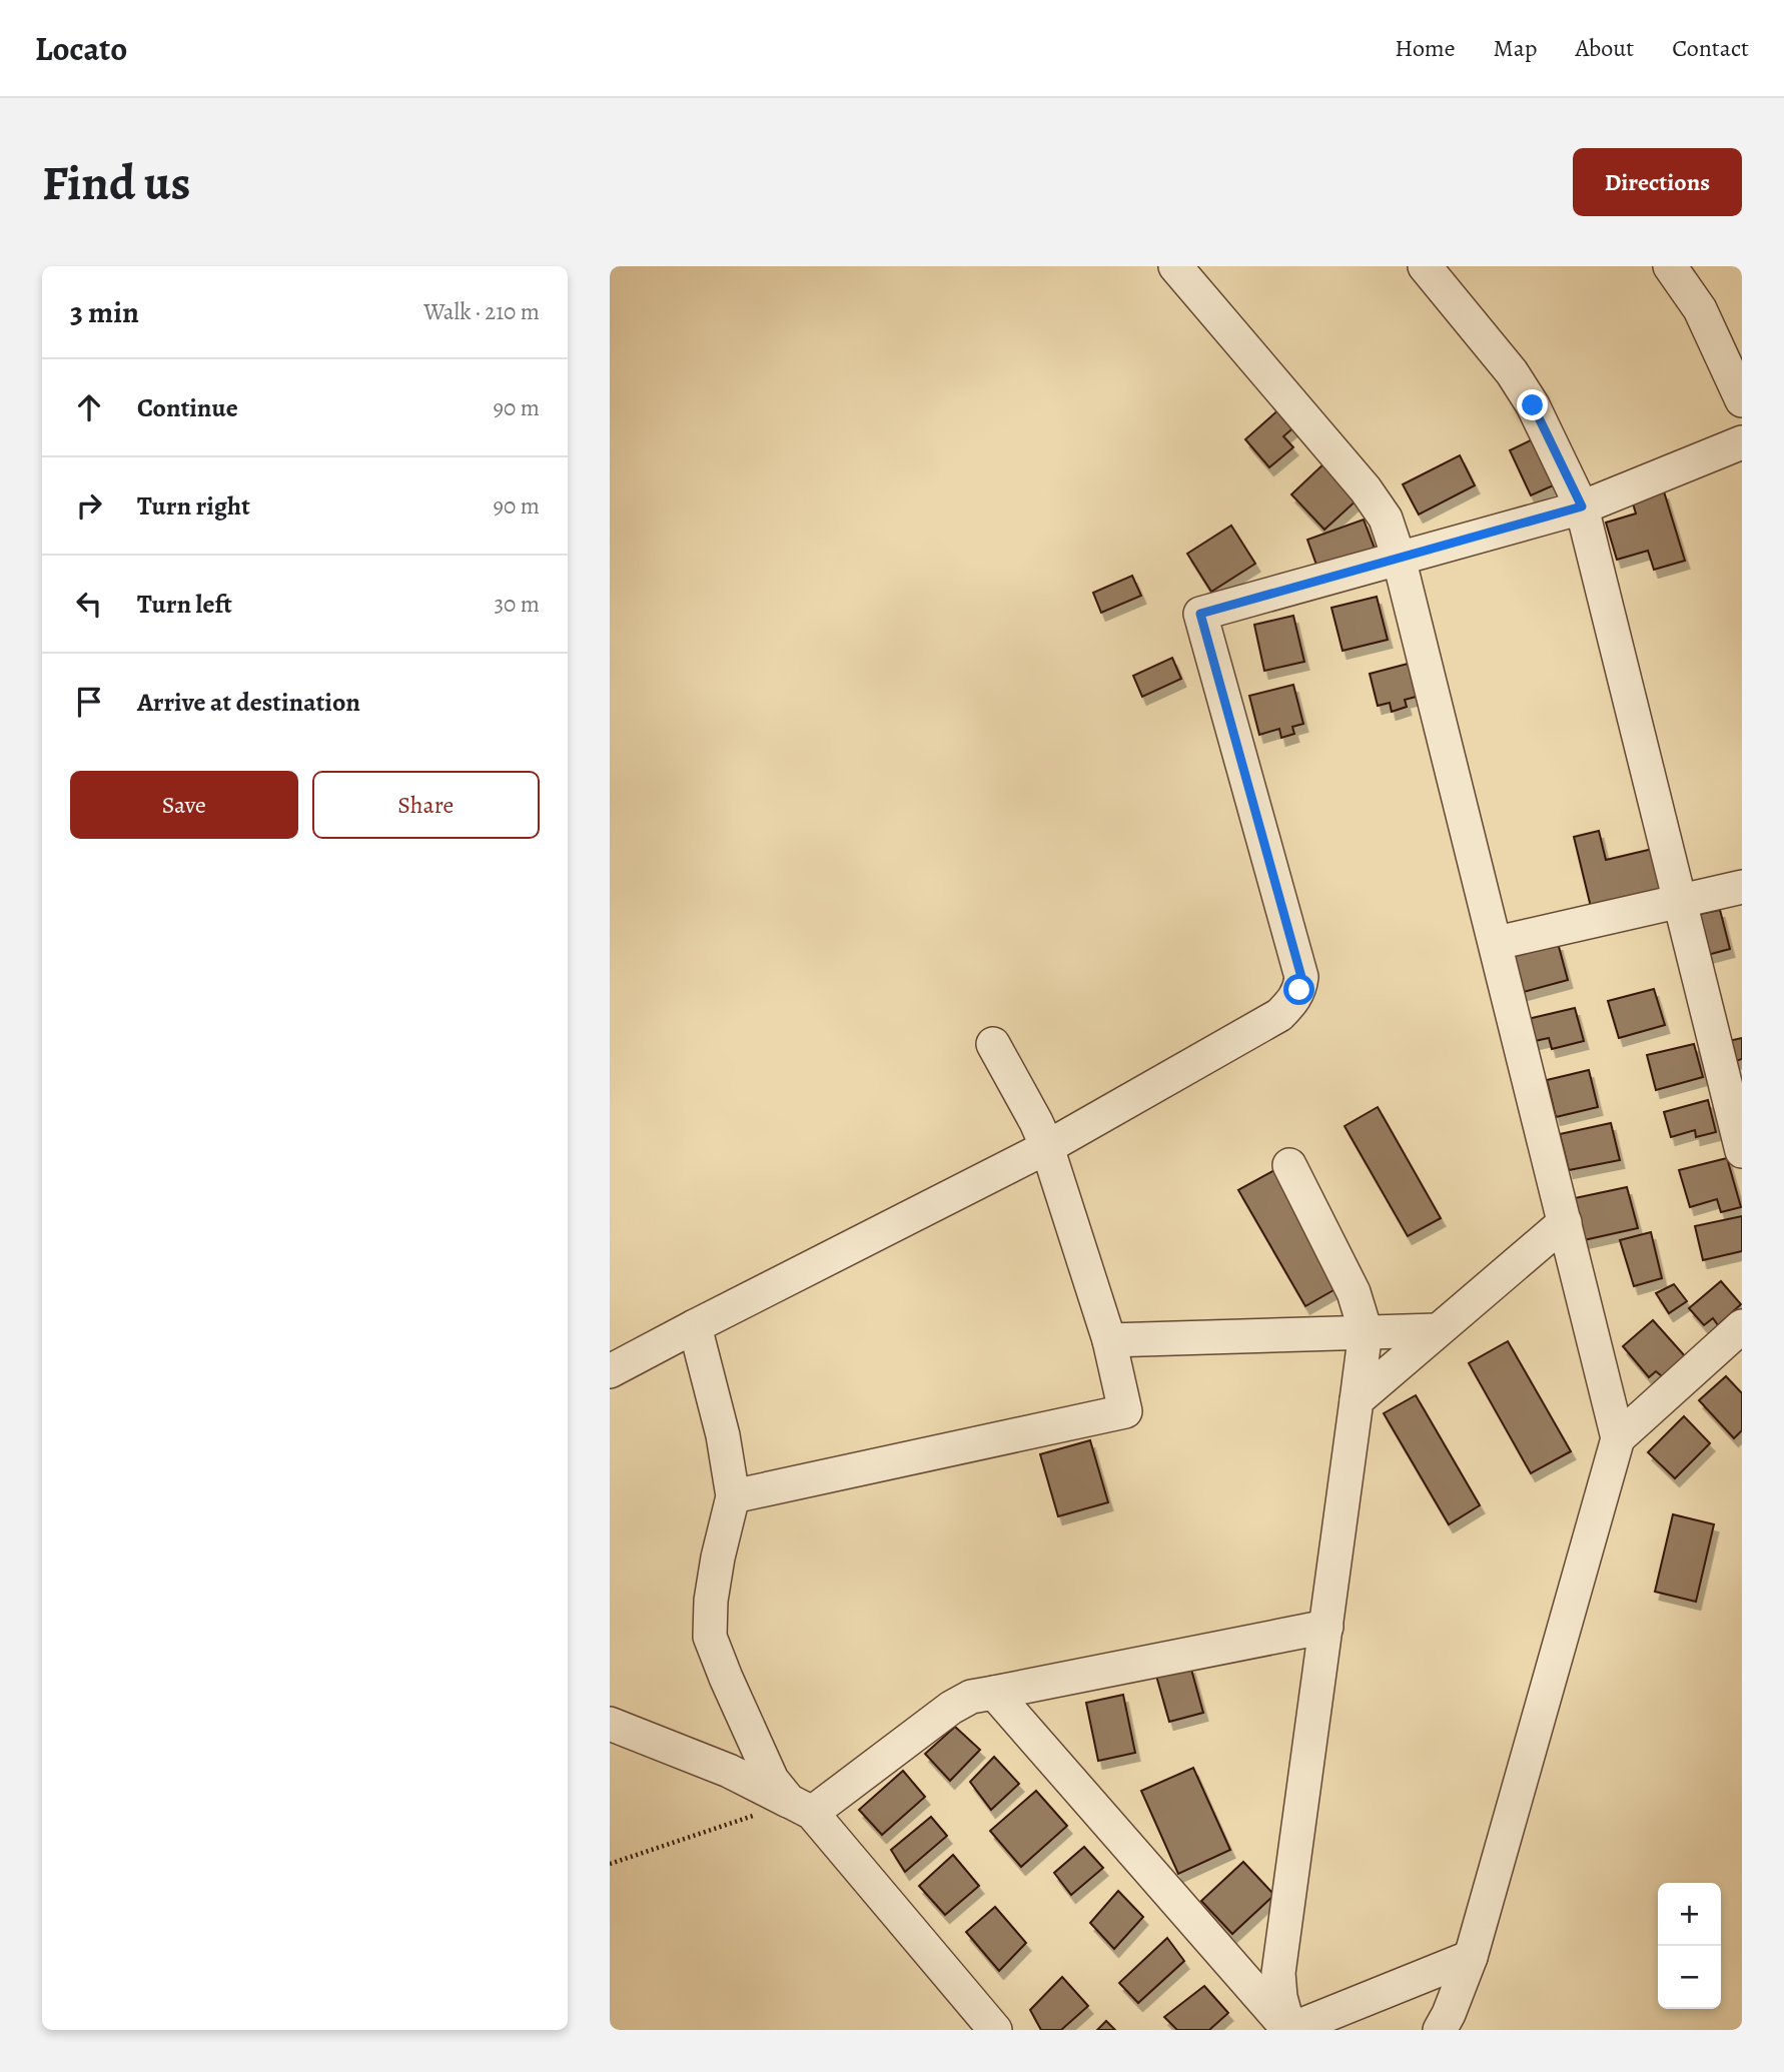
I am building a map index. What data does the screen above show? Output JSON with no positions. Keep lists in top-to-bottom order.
{
  "page": {
    "header": "Locato",
    "nav": [
      "Home",
      "Map",
      "About",
      "Contact"
    ],
    "buttons": [
      "Directions",
      ["Save", "Share"]
    ],
    "title": "Find us",
    "heading": ["3 min", "Walk · 210 m"],
    "list": [
      ["Continue", "90 m"],
      ["Turn right", "90 m"],
      ["Turn left", "30 m"],
      "Arrive at destination"
    ],
    "map_buttons": ["+", "−"]
  }
}
